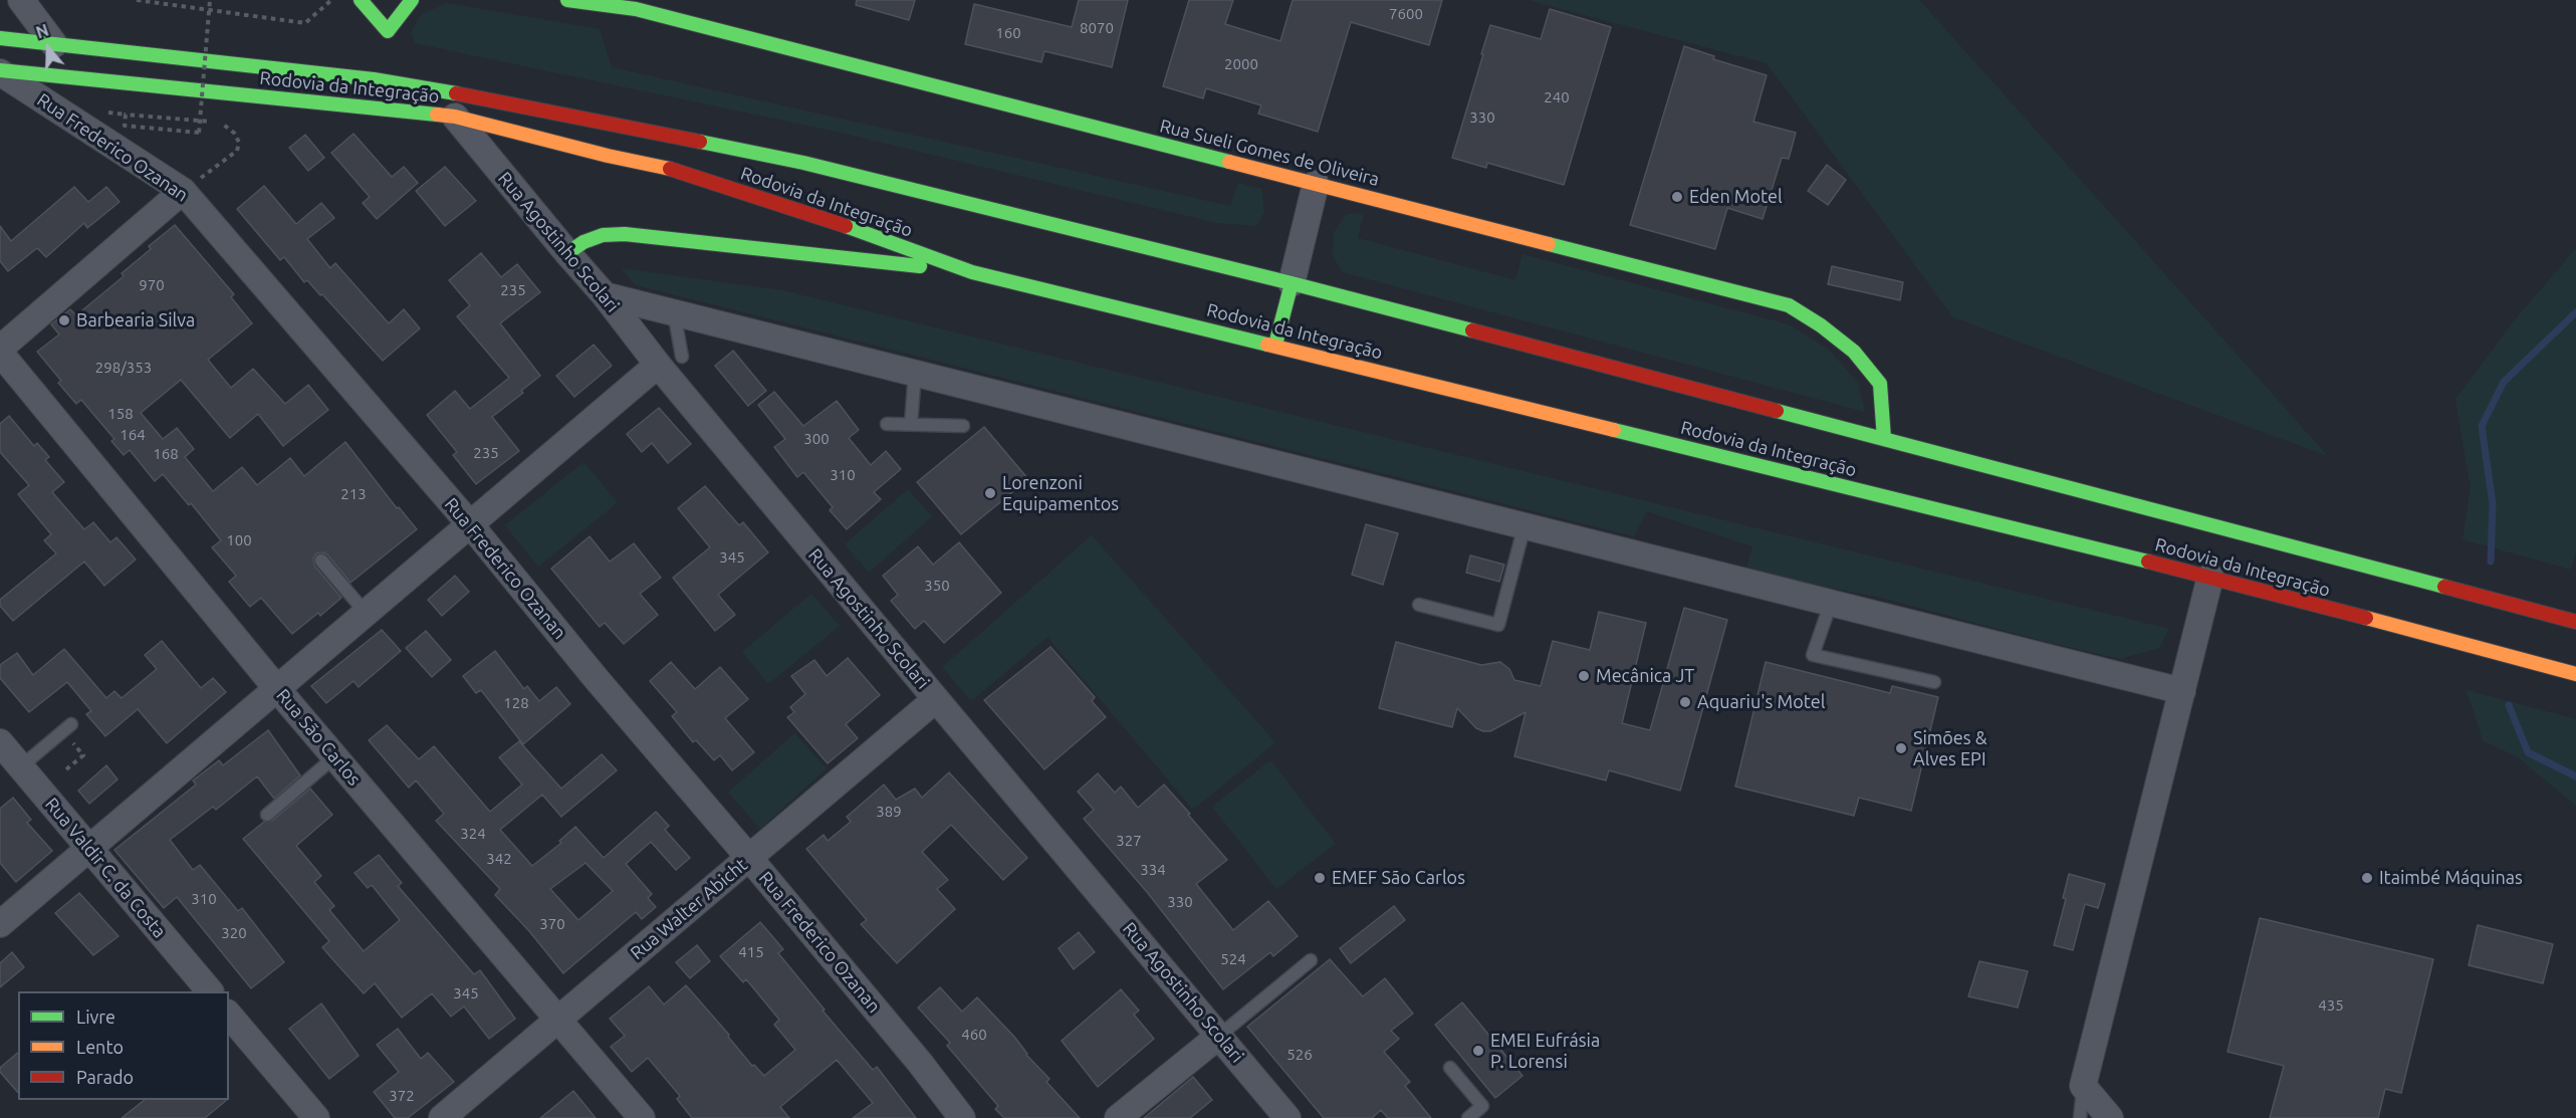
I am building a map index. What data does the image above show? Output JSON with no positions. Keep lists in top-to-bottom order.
{
  "streets": {
    "main road": ["Rodovia da Integração", "Rua Sueli Gomes de Oliveira"],
    "street": [
      "Rua Frederico Ozanan",
      "Rua Agostinho Scolari",
      "Rua São Carlos",
      "Rua Valdir C. da Costa",
      "Rua Walter Abicht"
    ]
  },
  "crossings": [
    ["Rodovia da Integração", "Rua Frederico Ozanan"],
    ["Rodovia da Integração", "Rua Sueli Gomes de Oliveira"],
    ["Rodovia da Integração", "Rua Agostinho Scolari"],
    ["Rua Frederico Ozanan", "Rua Walter Abicht"],
    ["Rua Agostinho Scolari", "Rua Walter Abicht"],
    ["Rua São Carlos", "Rua Walter Abicht"]
  ],
  "places": [
    "Eden Motel",
    "Barbearia Silva",
    "Lorenzoni Equipamentos",
    "Mecânica JT",
    "Aquariu's Motel",
    "Simões & Alves EPI",
    "EMEF São Carlos",
    "Itaimbé Máquinas",
    "EMEI Eufrásia P. Lorensi"
  ],
  "house_numbers": [
    "7600",
    "8070",
    "160",
    "2000",
    "240",
    "330",
    "970",
    "235",
    "298/353",
    "158",
    "164",
    "300",
    "235",
    "168",
    "310",
    "213",
    "100",
    "345",
    "350",
    "128",
    "389",
    "324",
    "327",
    "342",
    "334",
    "310",
    "330",
    "370",
    "320",
    "415",
    "524",
    "345",
    "435",
    "460",
    "526",
    "372"
  ],
  "legend": ["Livre", "Lento", "Parado"],
  "north": "top"
}
